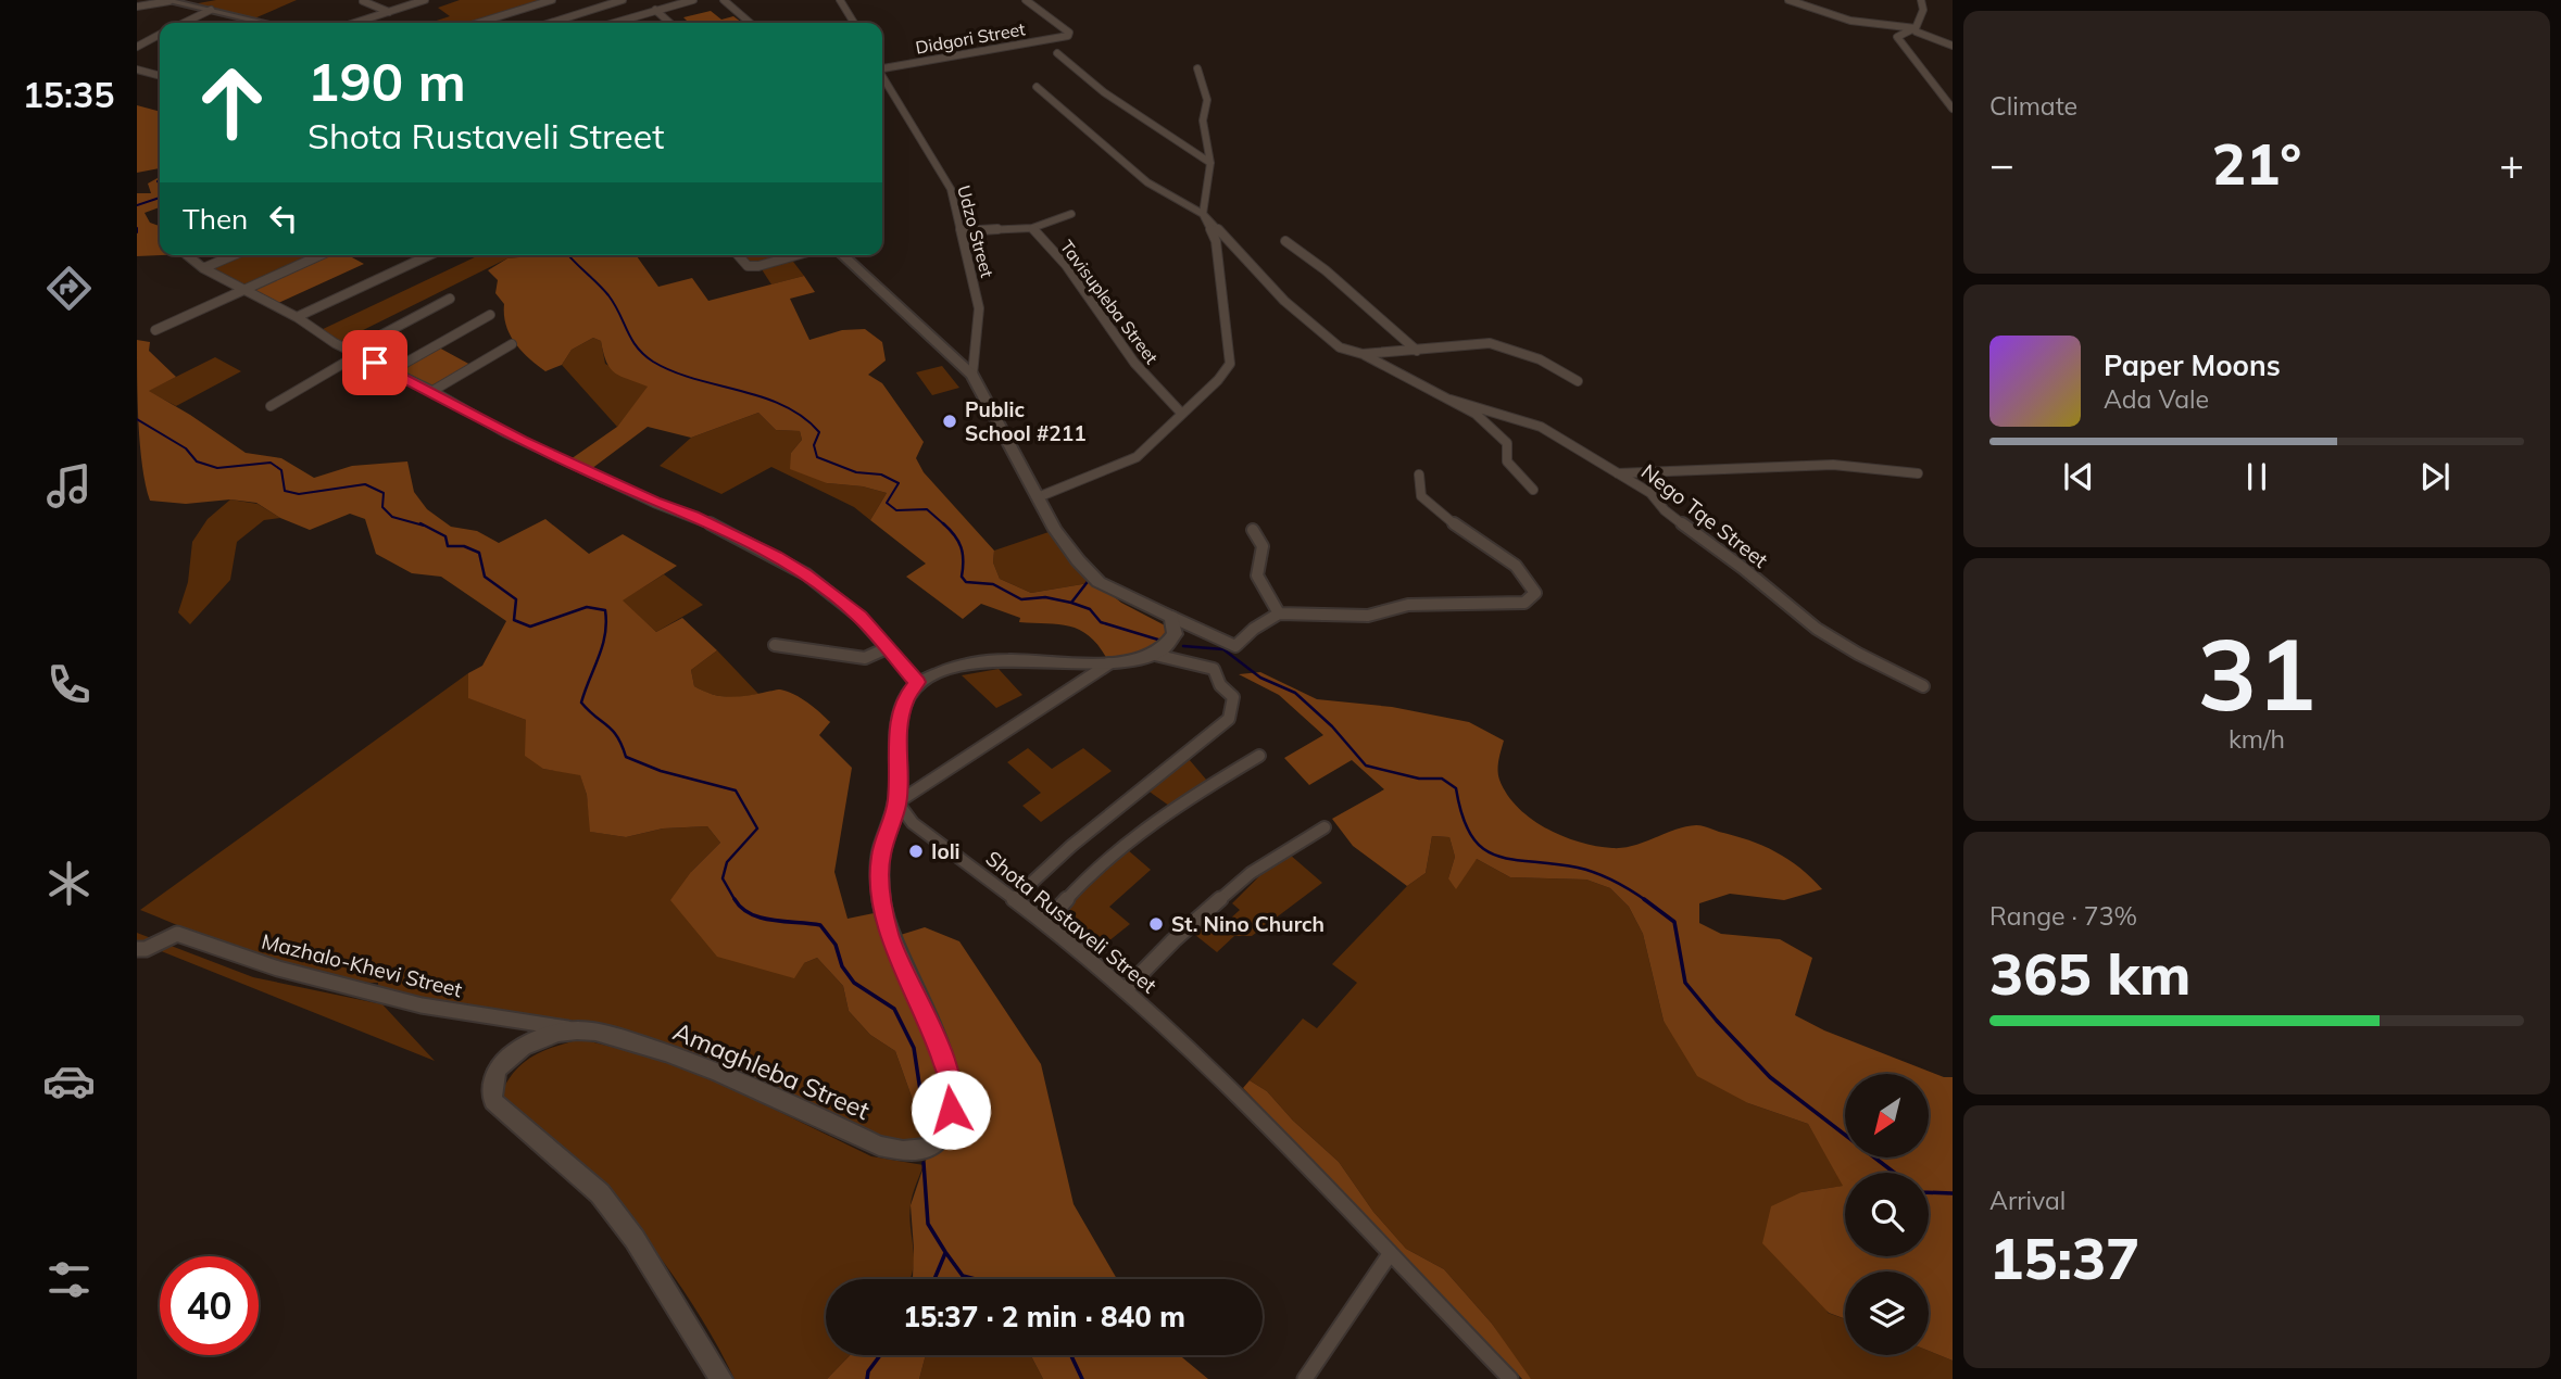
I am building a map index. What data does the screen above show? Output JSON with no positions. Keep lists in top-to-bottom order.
{
  "streets": {
    "street": [
      "Didgori Street",
      "Udzo Street",
      "Tavisupleba Street",
      "Nego Tqe Street",
      "Shota Rustaveli Street",
      "Mazhalo-Khevi Street",
      "Amaghleba Street"
    ]
  },
  "crossings": [
    ["Udzo Street", "Tavisupleba Street"],
    ["Shota Rustaveli Street", "Amaghleba Street"],
    ["Mazhalo-Khevi Street", "Amaghleba Street"]
  ],
  "places": ["Public School #211", "Ioli", "St. Nino Church"],
  "north": "bottom left",
  "page": {
    "tabs": "15:35",
    "tile": [
      "Climate",
      ["31", "km/h"],
      ["Range · 73%", "365 km"],
      ["Arrival", "15:37"]
    ],
    "turn": ["190 m", "Shota Rustaveli Street"],
    "heat": ["−", "21°", "+"],
    "then": "Then",
    "song": ["Paper Moons", "Ada Vale"],
    "limit": "40",
    "trip": "15:37 · 2 min · 840 m"
  }
}
